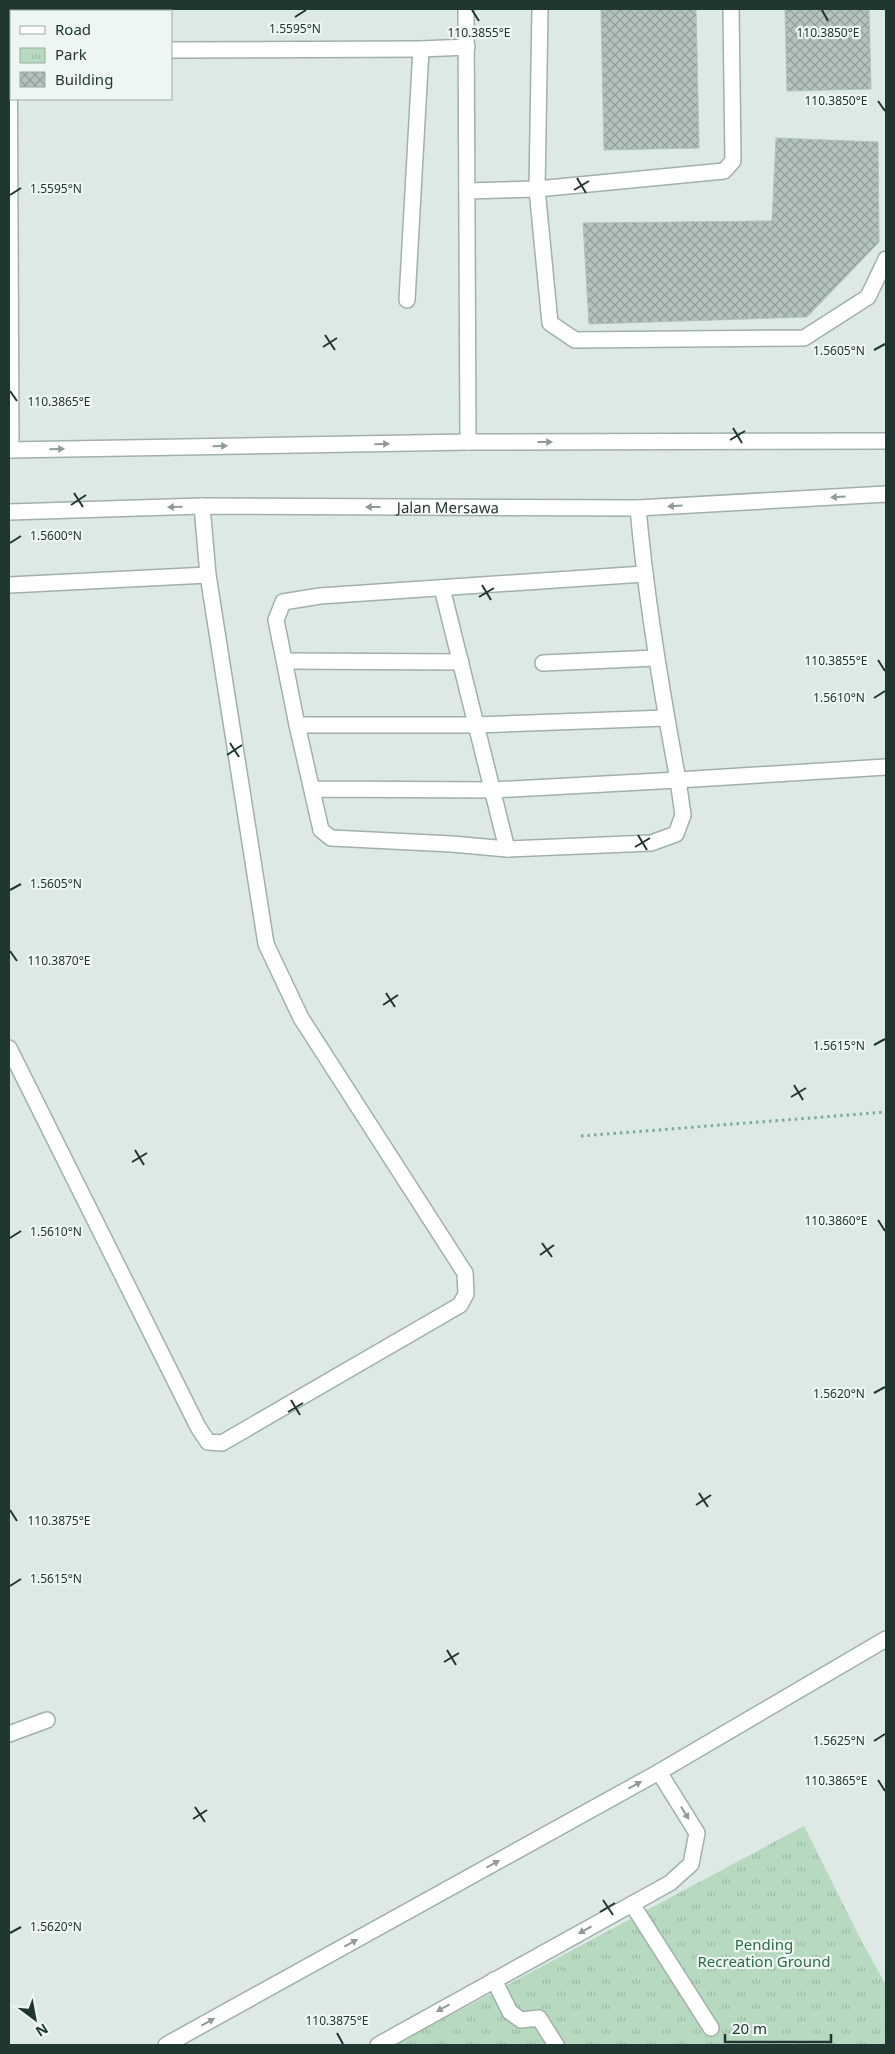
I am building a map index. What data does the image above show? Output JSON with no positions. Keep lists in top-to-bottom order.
{
  "streets": {
    "street": ["Jalan Mersawa"]
  },
  "parks": ["Pending Recreation Ground"],
  "legend": ["Road", "Park", "Building"],
  "scale_bar": "20 m",
  "north": "bottom right",
  "coordinates": [
    "1.5595°N",
    "110.3855°E",
    "110.3850°E",
    "1.5605°N",
    "110.3865°E",
    "1.5600°N",
    "1.5610°N",
    "110.3870°E",
    "1.5615°N",
    "110.3860°E",
    "1.5620°N",
    "110.3875°E",
    "1.5625°N"
  ]
}
